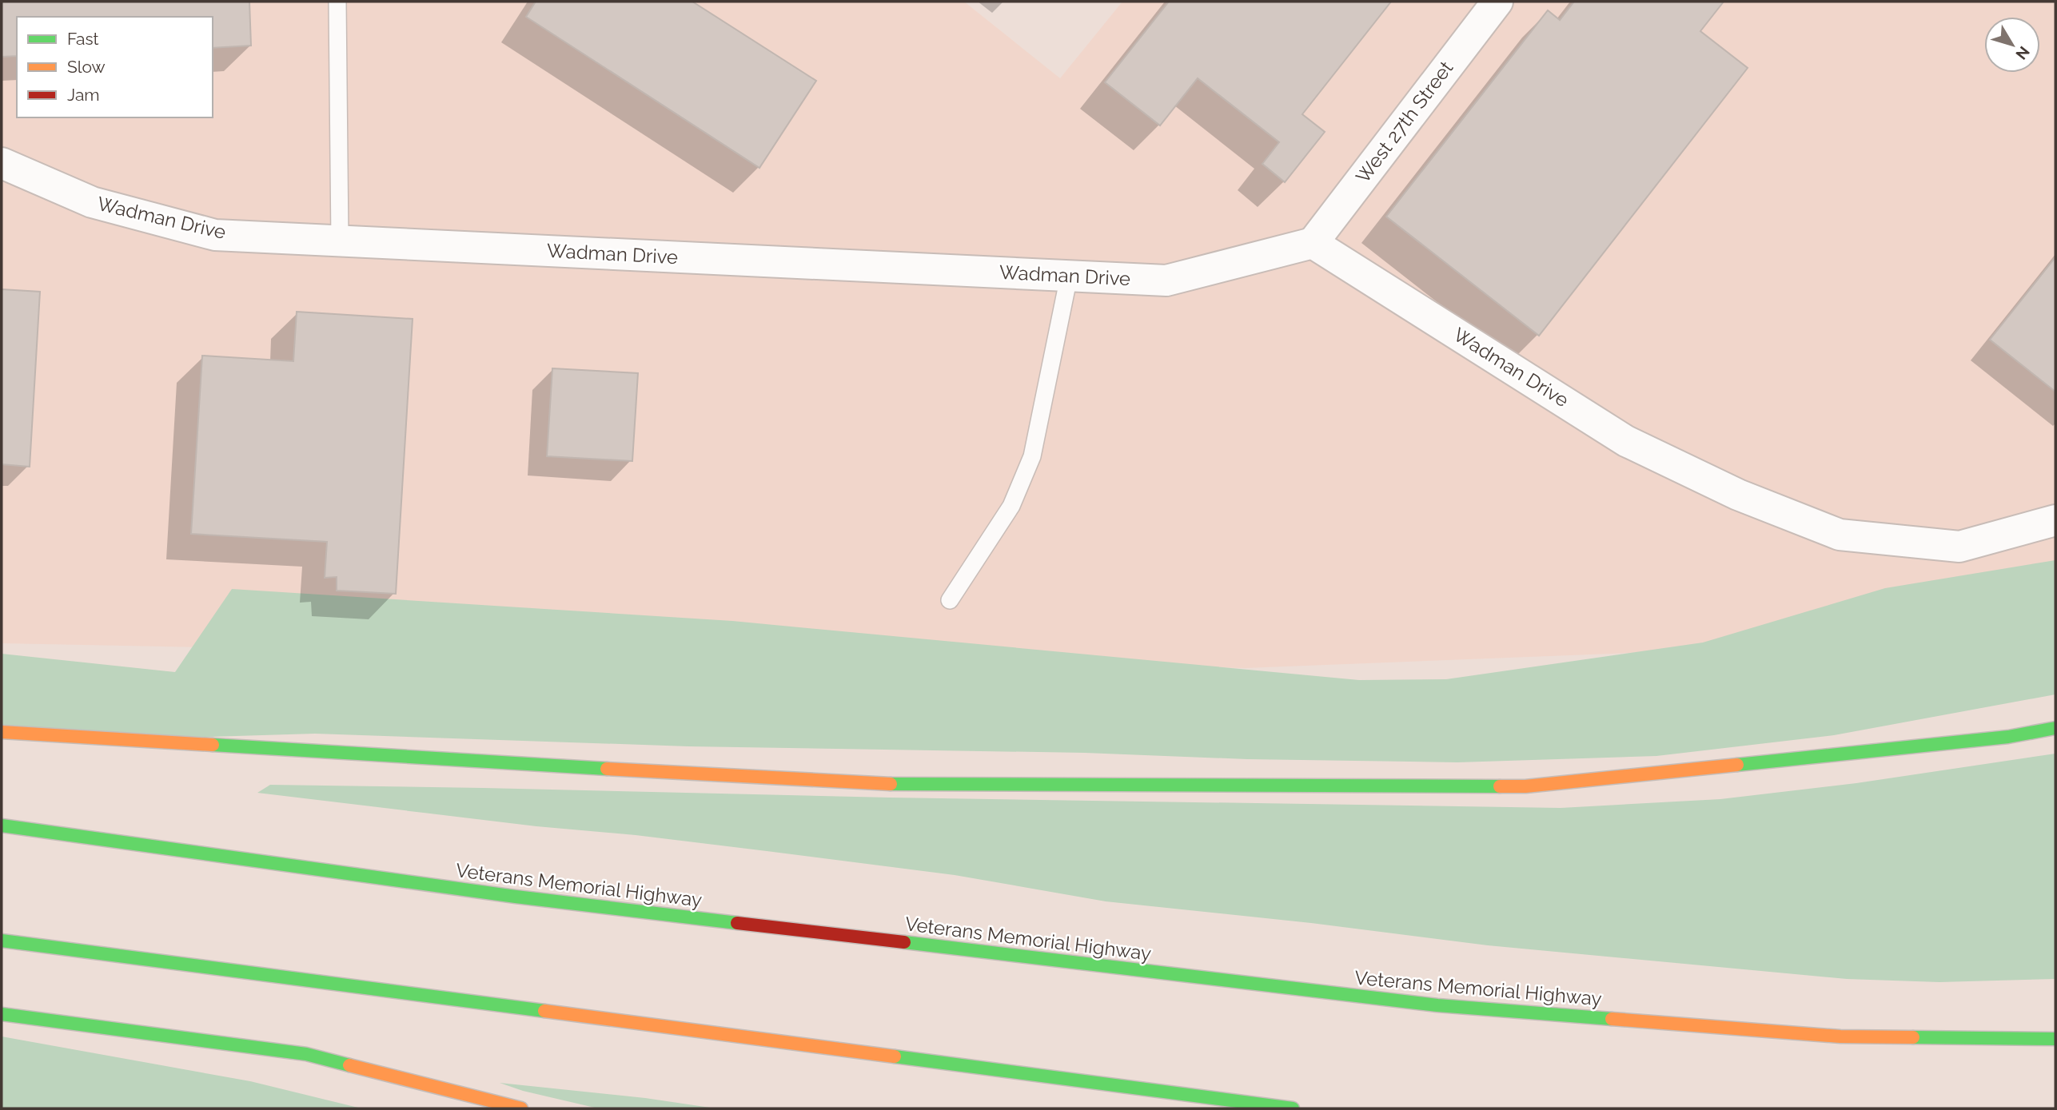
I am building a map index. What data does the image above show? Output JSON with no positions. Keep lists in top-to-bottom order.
{
  "streets": {
    "highway": ["Veterans Memorial Highway"],
    "street": ["West 27th Street", "Wadman Drive"]
  },
  "crossings": [
    ["West 27th Street", "Wadman Drive"]
  ],
  "legend": ["Fast", "Slow", "Jam"],
  "north": "bottom right"
}
